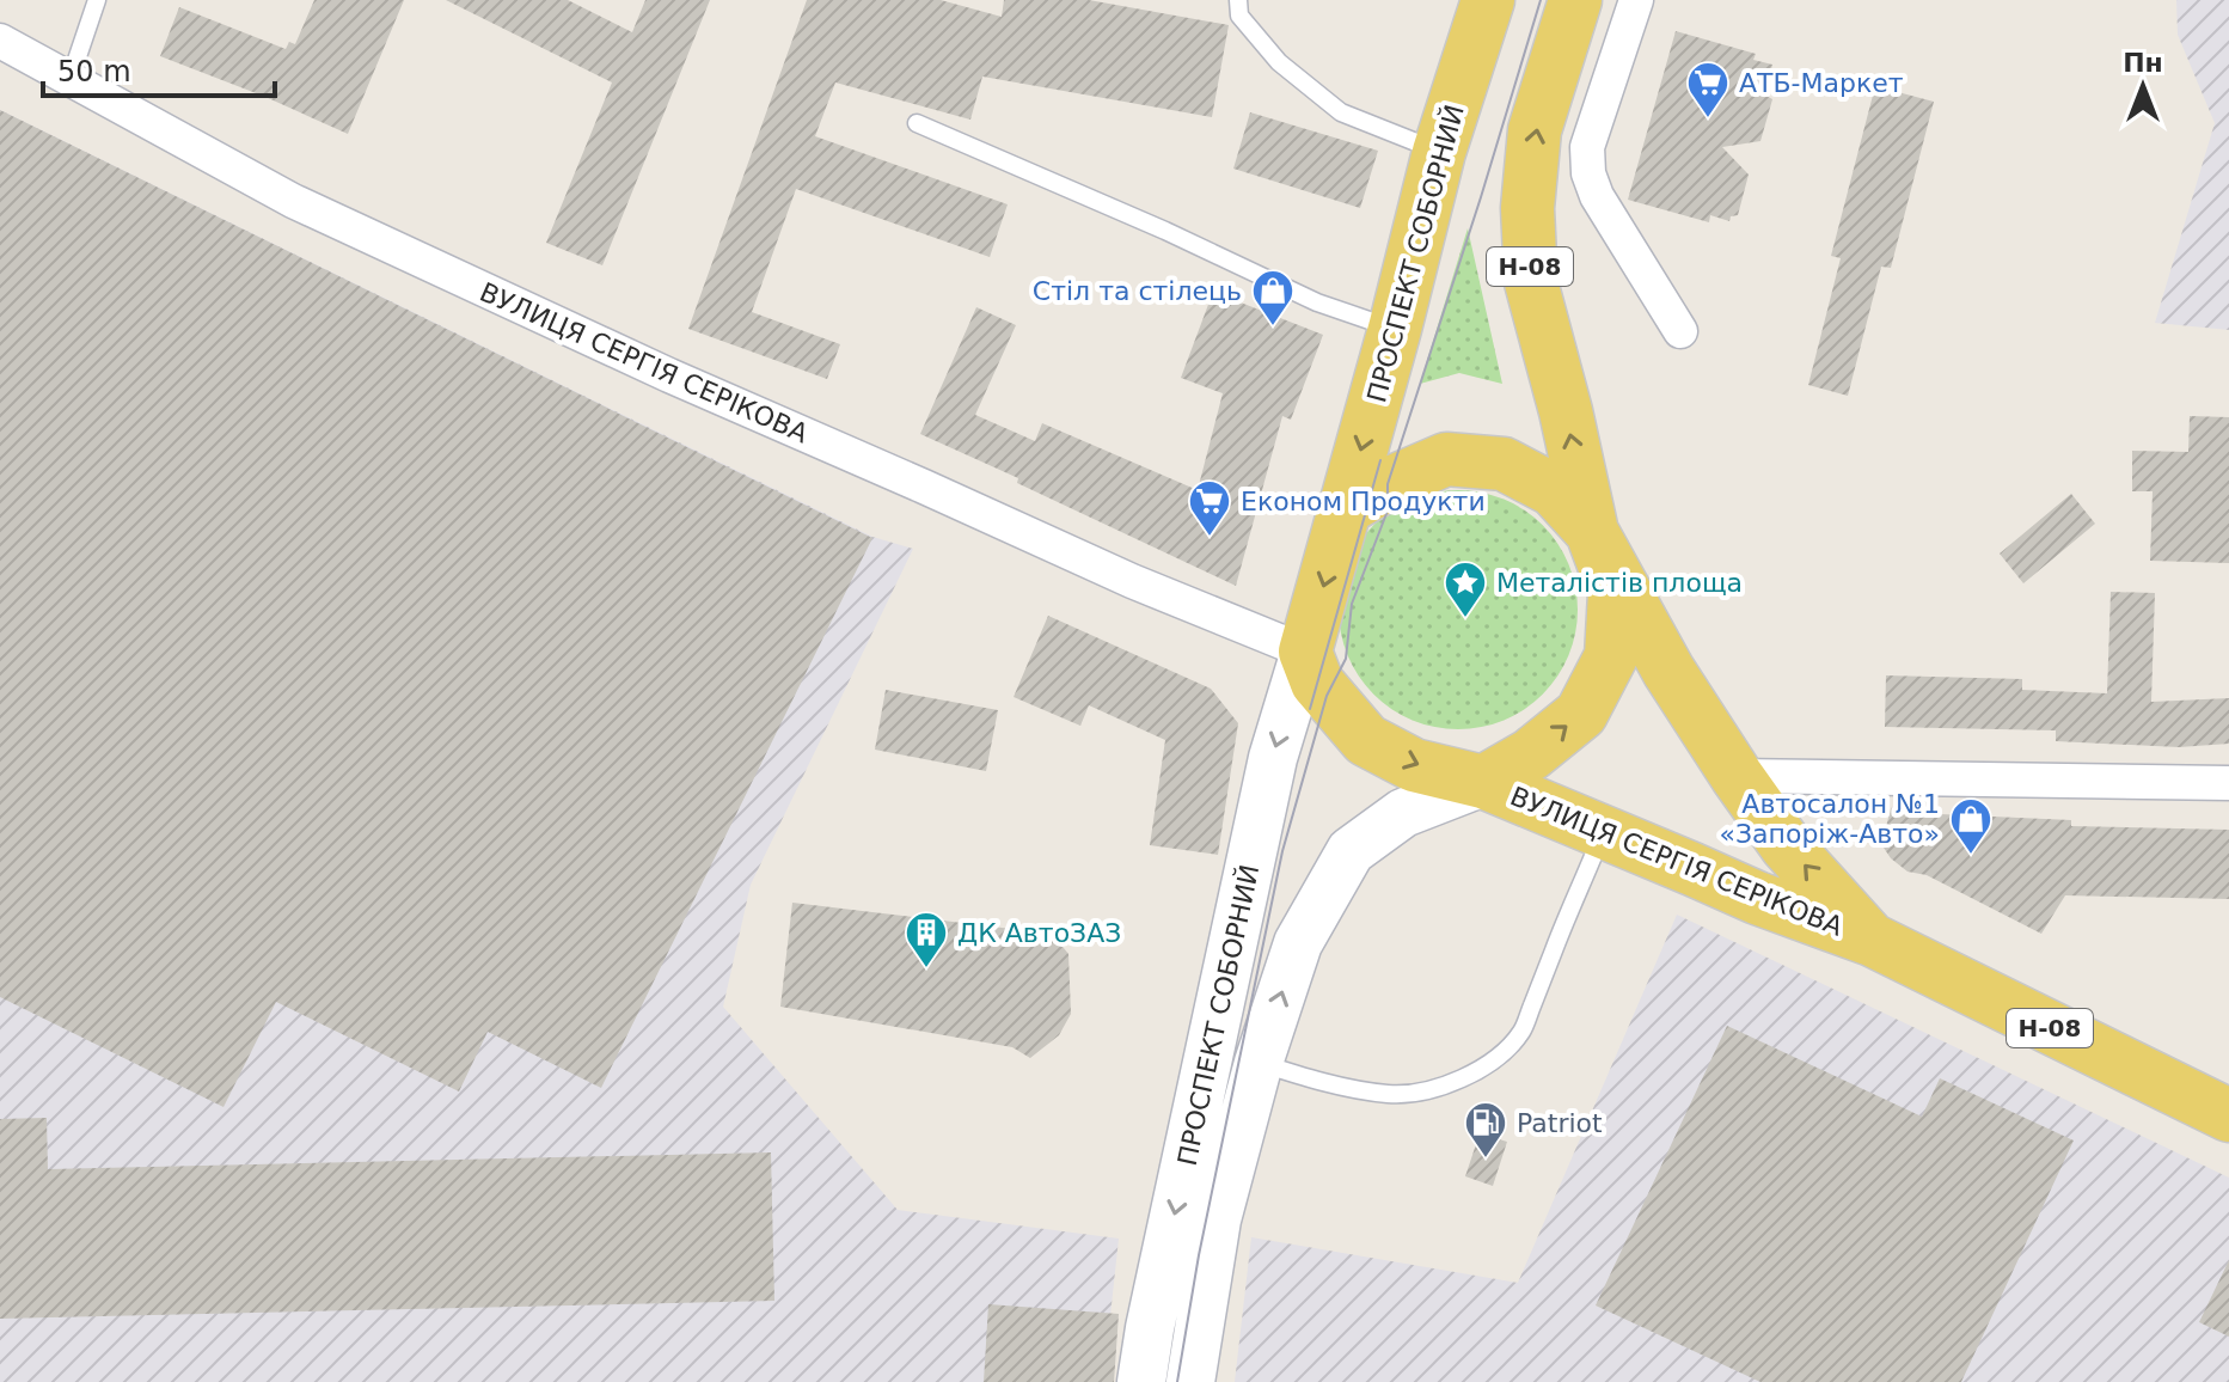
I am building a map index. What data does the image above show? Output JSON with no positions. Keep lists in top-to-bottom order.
{
  "streets": {
    "main road": ["ПРОСПЕКТ СОБОРНИЙ", "Н-08", "ВУЛИЦЯ СЕРГІЯ СЕРІКОВА"]
  },
  "crossings": [
    ["ПРОСПЕКТ СОБОРНИЙ", "Н-08"],
    ["ПРОСПЕКТ СОБОРНИЙ", "ВУЛИЦЯ СЕРГІЯ СЕРІКОВА"],
    ["Н-08", "ВУЛИЦЯ СЕРГІЯ СЕРІКОВА"]
  ],
  "places": {
    "supermarket": ["АТБ-Маркет", "Економ Продукти"],
    "shop": ["Стіл та стілець", "Автосалон №1 «Запоріж-Авто»"],
    "place": ["Металістів площа"],
    "building": ["ДК АвтоЗАЗ"],
    "fuel station": ["Patriot"]
  },
  "scale_bar": "50 m",
  "north": "top"
}
